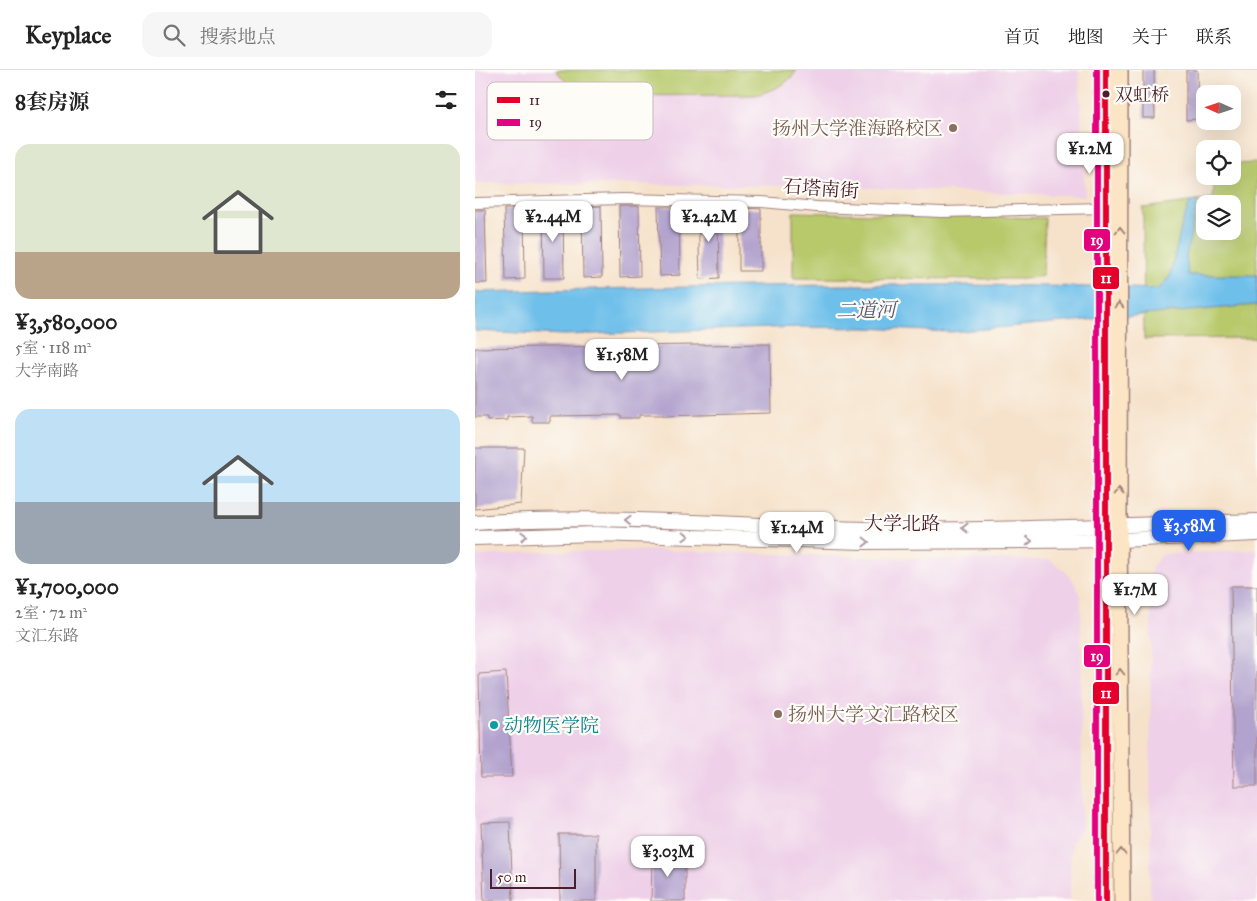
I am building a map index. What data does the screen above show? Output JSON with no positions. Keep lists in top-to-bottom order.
{
  "streets": {
    "street": ["石塔南街", "大学北路"]
  },
  "water": ["二道河"],
  "places": [
    "双虹桥",
    "扬州大学淮海路校区",
    "扬州大学文汇路校区",
    "动物医学院"
  ],
  "lines": ["transit line 11", "transit line 19"],
  "legend": ["11", "19"],
  "scale_bar": "50 m",
  "north": "left",
  "page": {
    "header": "Keyplace",
    "search": "搜索地点",
    "nav": [
      "首页",
      "地图",
      "关于",
      "联系"
    ],
    "heading": "8套房源",
    "list": [
      {
        "name": "¥3,580,000",
        "note": "5室 · 118 m² · 大学南路"
      },
      {
        "name": "¥1,700,000",
        "note": "2室 · 72 m² · 文汇东路"
      }
    ],
    "price": [
      "¥1.2M",
      "¥2.44M",
      "¥2.42M",
      "¥1.58M",
      "¥3.58M",
      "¥1.24M",
      "¥1.7M",
      "¥3.03M"
    ],
    "scale": "50 m"
  }
}
